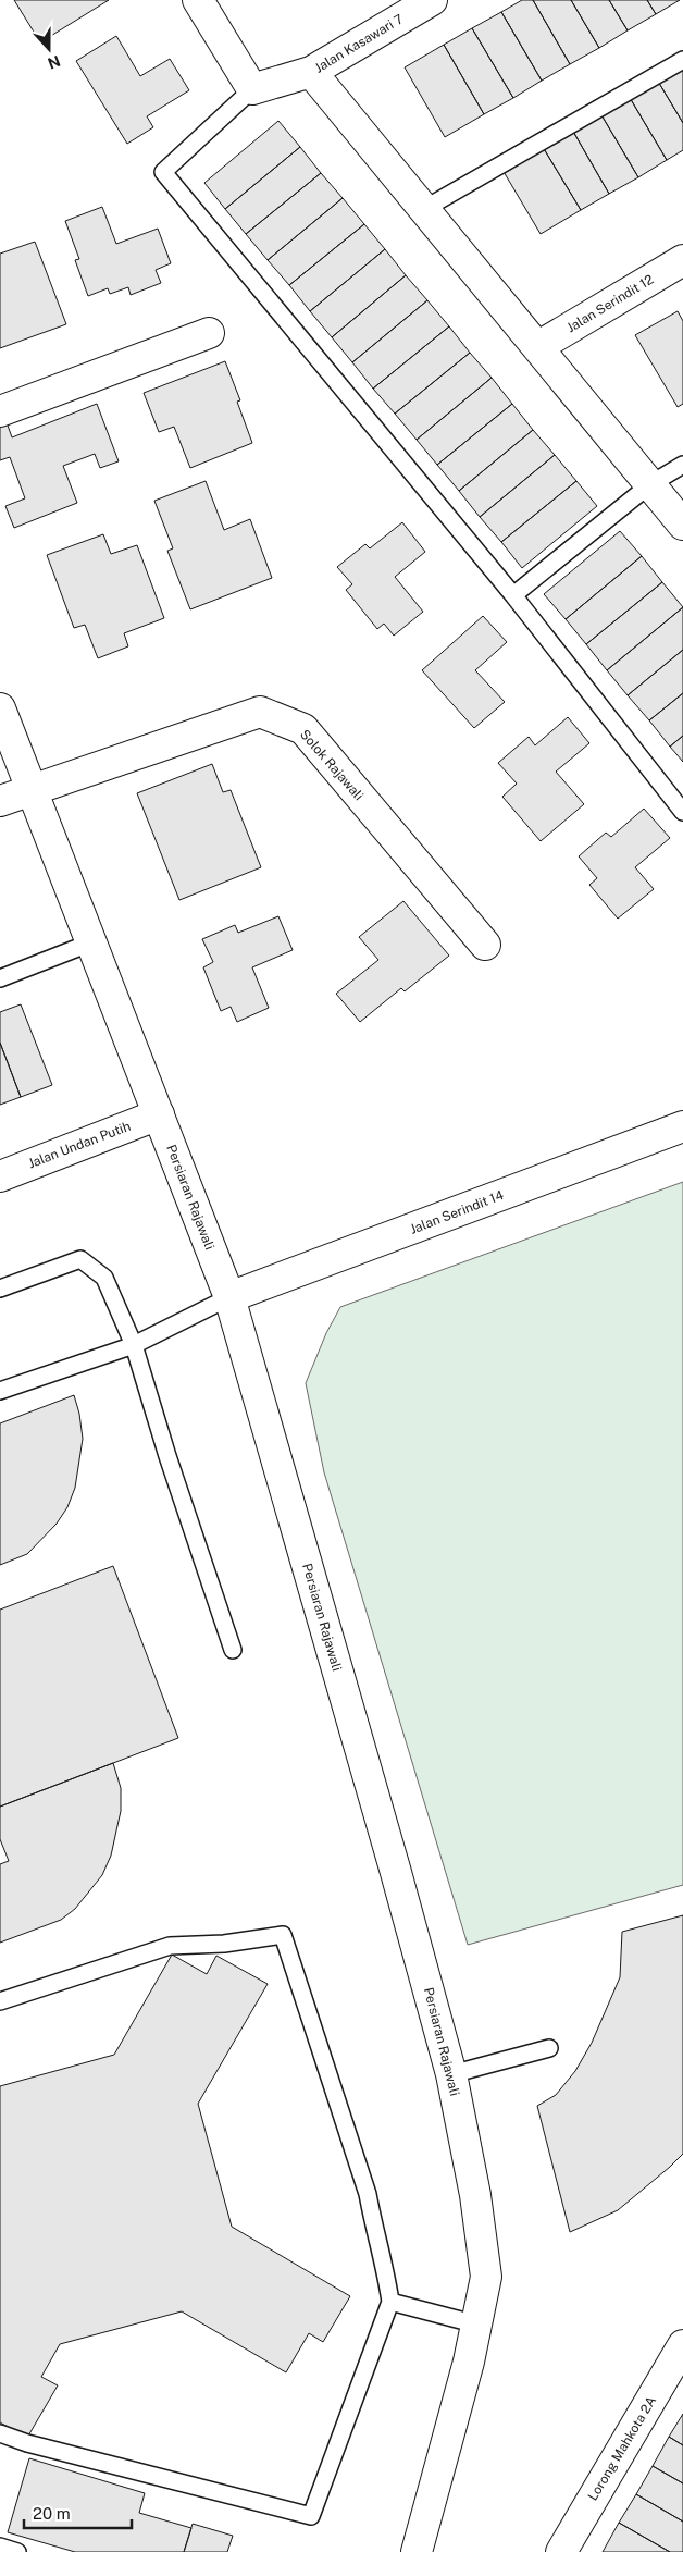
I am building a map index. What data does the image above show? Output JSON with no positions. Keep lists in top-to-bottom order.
{
  "streets": {
    "street": [
      "Jalan Kasawari 7",
      "Jalan Serindit 12",
      "Solok Rajawali",
      "Jalan Undan Putih",
      "Persiaran Rajawali",
      "Jalan Serindit 14",
      "Lorong Mahkota 2A"
    ]
  },
  "crossings": [
    ["Solok Rajawali", "Persiaran Rajawali"],
    ["Jalan Undan Putih", "Persiaran Rajawali"],
    ["Persiaran Rajawali", "Jalan Serindit 14"]
  ],
  "scale_bar": "20 m",
  "north": "bottom"
}
